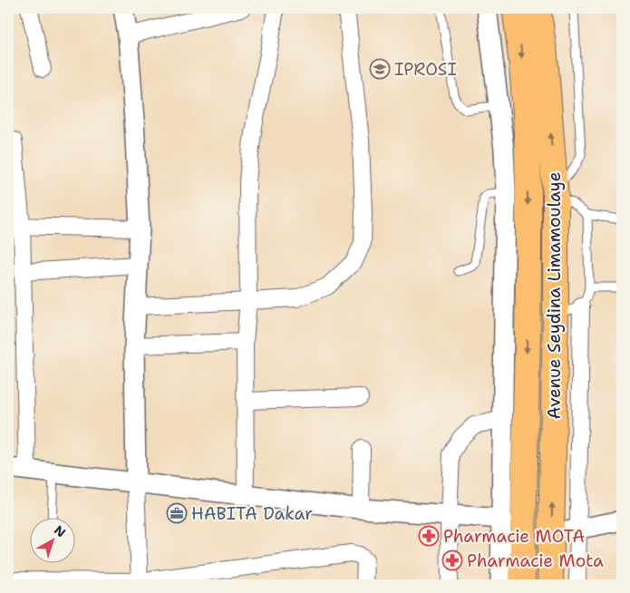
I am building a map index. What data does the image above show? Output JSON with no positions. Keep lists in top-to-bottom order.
{
  "streets": {
    "highway": ["Avenue Seydina Limamoulaye"]
  },
  "places": {
    "school or university": ["IPROSI"],
    "office": ["HABITA Dakar"],
    "pharmacy": ["Pharmacie MOTA", "Pharmacie Mota"]
  },
  "north": "top right"
}
